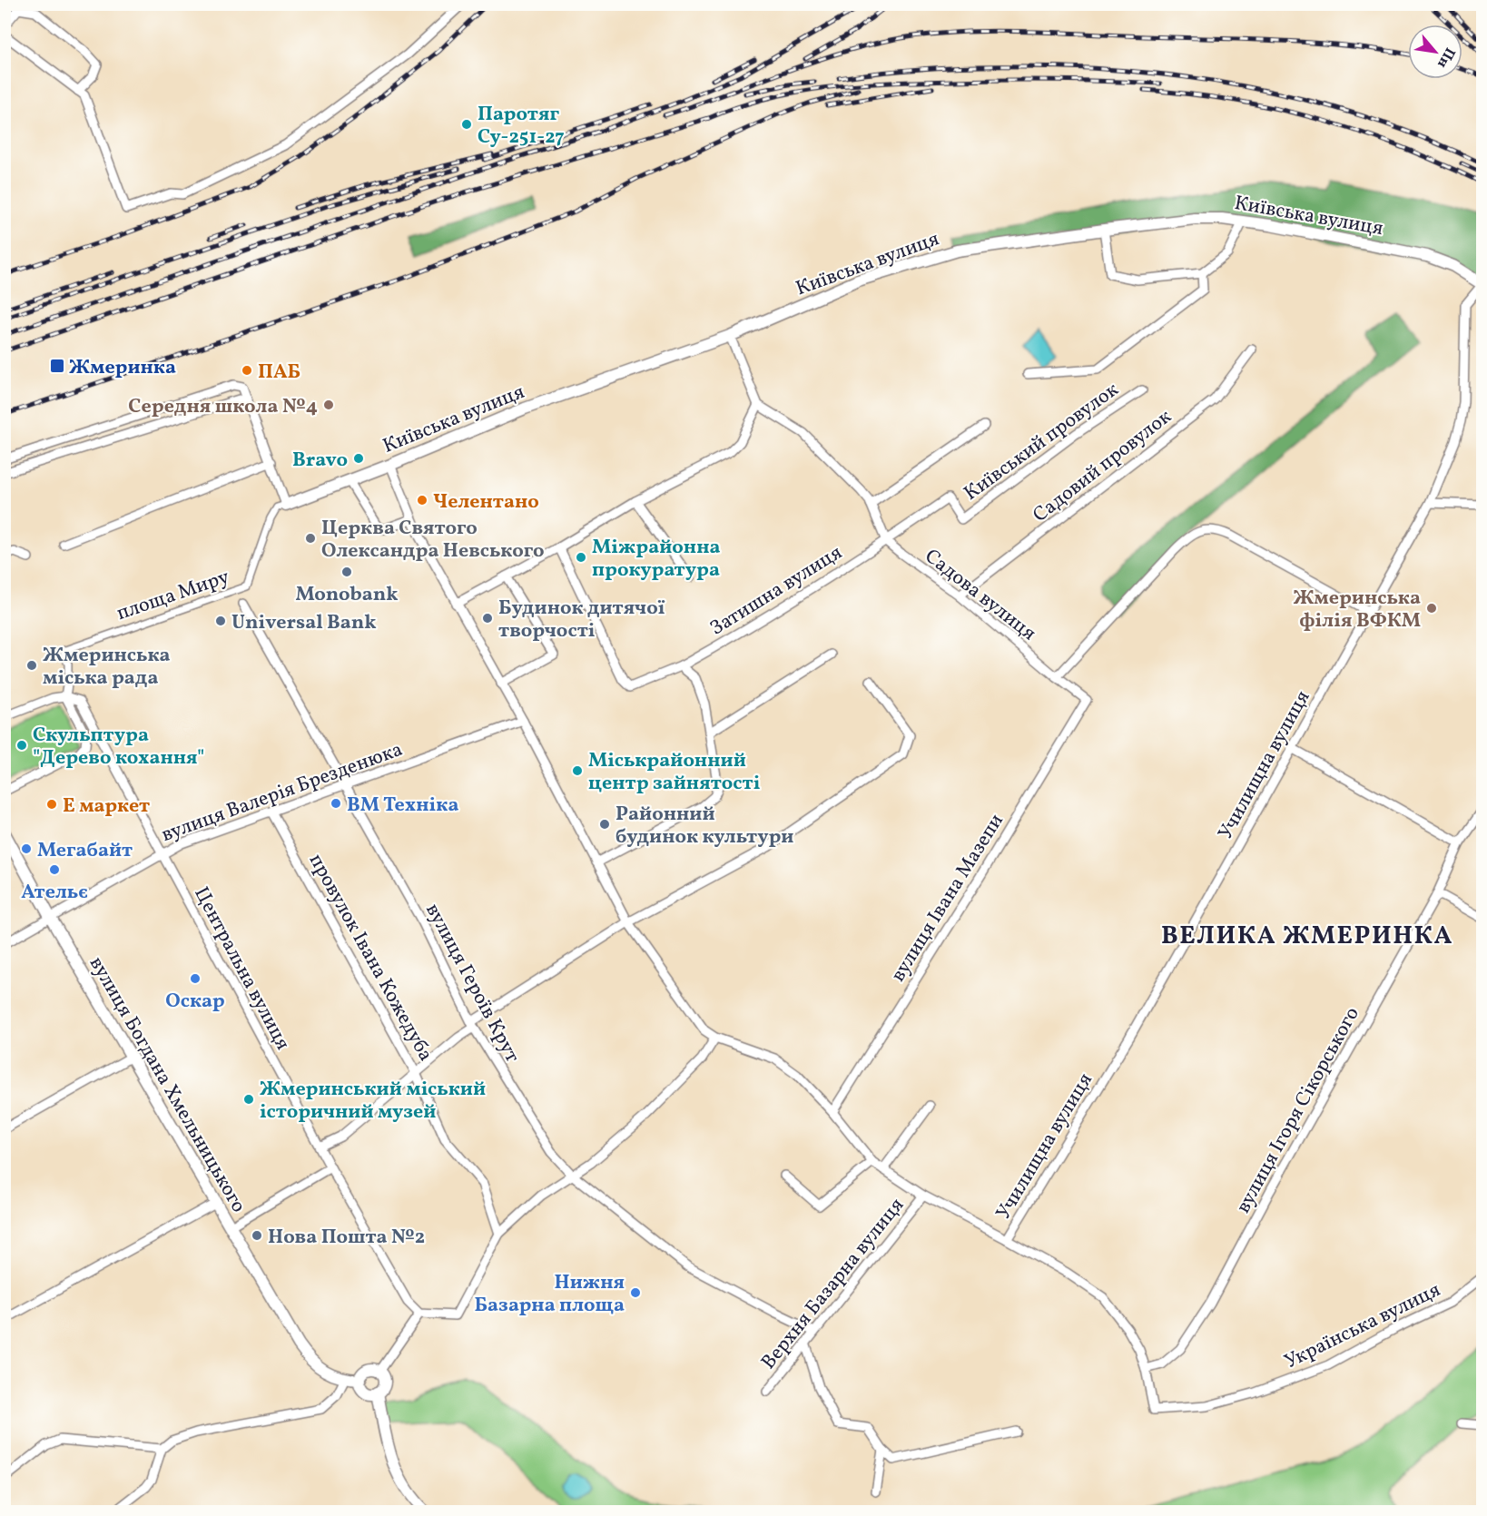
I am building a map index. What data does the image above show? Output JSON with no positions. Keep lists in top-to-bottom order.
{
  "streets": {
    "street": [
      "Київська вулиця",
      "Київський провулок",
      "Садовий провулок",
      "Затишна вулиця",
      "площа Миру",
      "Садова вулиця",
      "Училищна вулиця",
      "вулиця Валерія Брезденюка",
      "вулиця Івана Мазепи",
      "провулок Івана Кожедуба",
      "Центральна вулиця",
      "вулиця Героїв Крут",
      "вулиця Богдана Хмельницького",
      "вулиця Ігоря Сікорського",
      "Верхня Базарна вулиця",
      "Українська вулиця"
    ]
  },
  "crossings": [
    ["Київська вулиця", "площа Миру"],
    ["Київська вулиця", "Училищна вулиця"],
    ["Київський провулок", "Затишна вулиця"],
    ["Київський провулок", "Садова вулиця"],
    ["Садовий провулок", "Садова вулиця"],
    ["Затишна вулиця", "Садова вулиця"],
    ["площа Миру", "Центральна вулиця"],
    ["Садова вулиця", "вулиця Івана Мазепи"],
    ["вулиця Валерія Брезденюка", "провулок Івана Кожедуба"],
    ["вулиця Валерія Брезденюка", "Центральна вулиця"],
    ["вулиця Валерія Брезденюка", "вулиця Героїв Крут"],
    ["вулиця Валерія Брезденюка", "вулиця Богдана Хмельницького"],
    ["вулиця Героїв Крут", "Верхня Базарна вулиця"],
    ["вулиця Ігоря Сікорського", "Українська вулиця"]
  ],
  "districts": ["ВЕЛИКА ЖМЕРИНКА"],
  "places": {
    "other": [
      "Паротяг Су-251-27",
      "ПАБ",
      "Середня школа №4",
      "Bravo",
      "Челентано",
      "Церква Святого Олександра Невського",
      "Міжрайонна прокуратура",
      "Monobank",
      "Жмеринська філія ВФКМ",
      "Будинок дитячої творчості",
      "Universal Bank",
      "Жмеринська міська рада",
      "Скульптура \"Дерево кохання\"",
      "Міськрайонний центр зайнятості",
      "ВМ Техніка",
      "E маркет",
      "Районний будинок культури",
      "Мегабайт",
      "Ательє",
      "Оскар",
      "Жмеринський міський історичний музей",
      "Нова Пошта №2",
      "Нижня Базарна площа"
    ],
    "transit": ["Жмеринка"]
  },
  "north": "bottom right"
}
